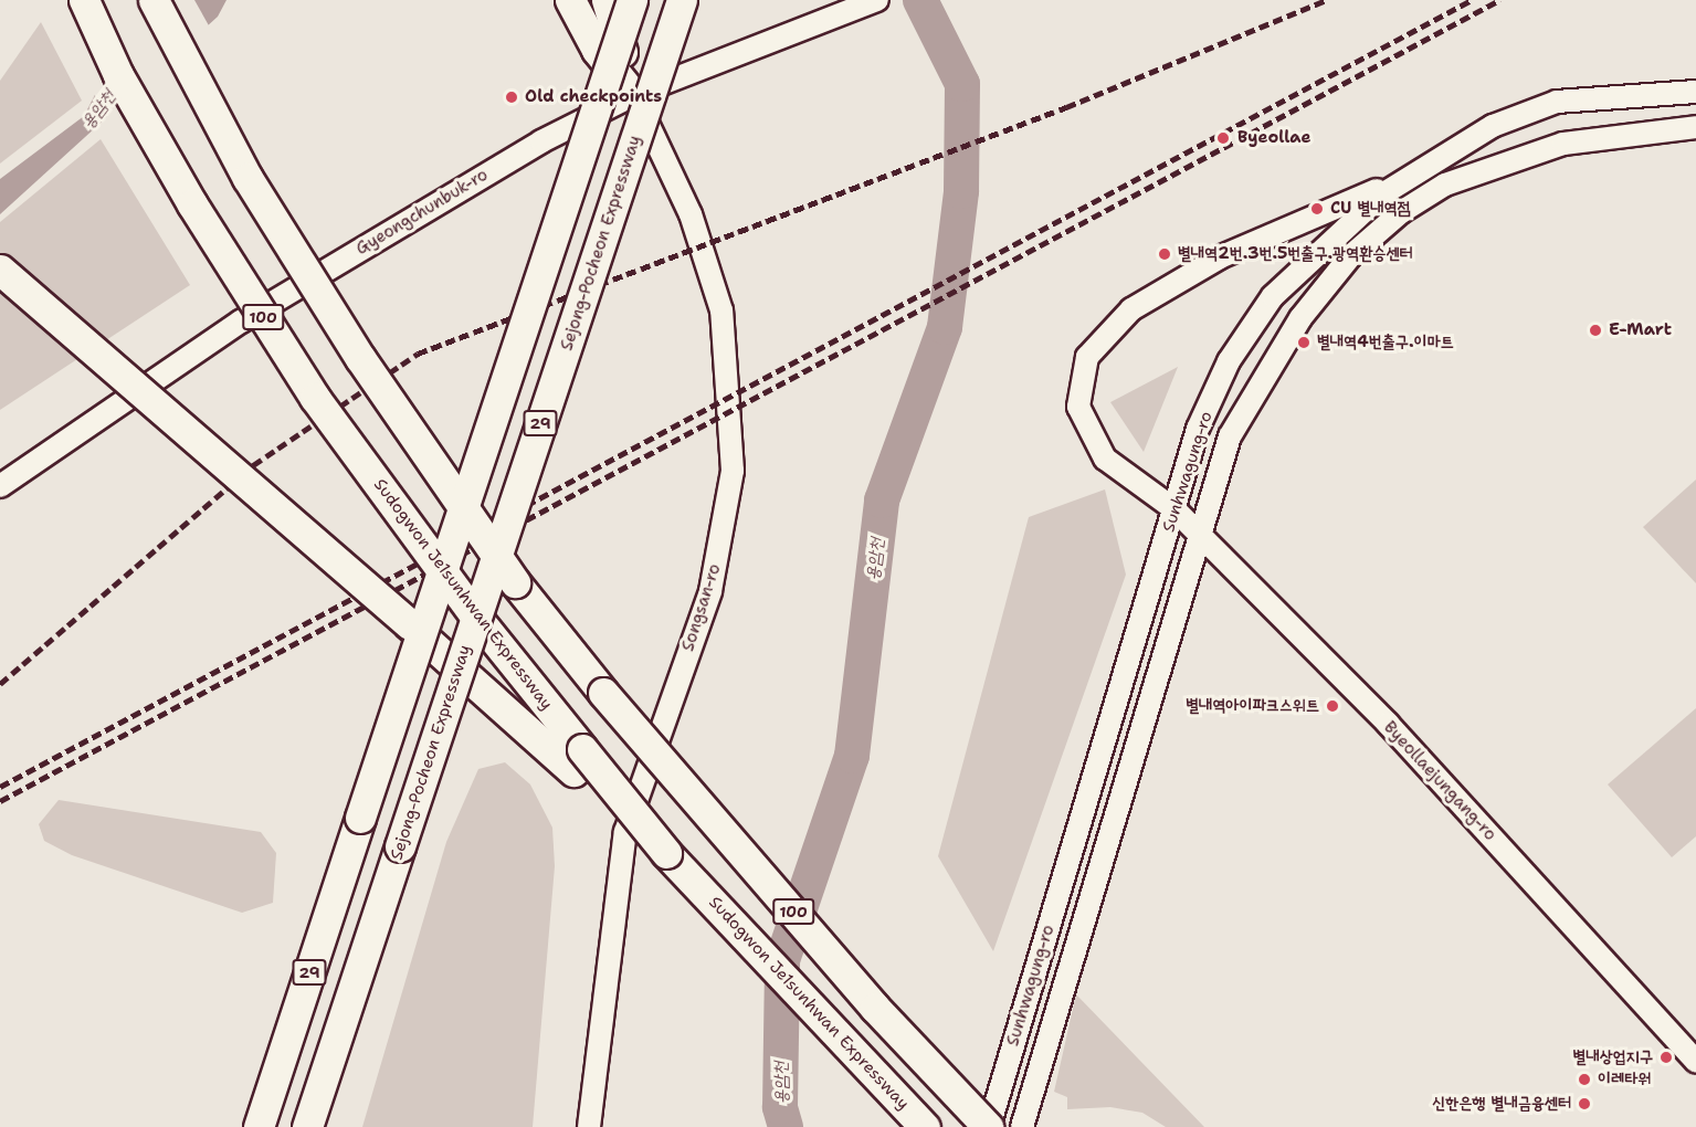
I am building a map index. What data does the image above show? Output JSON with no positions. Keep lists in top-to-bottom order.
{
  "streets": {
    "highway": [
      "Sejong-Pocheon Expressway",
      "100",
      "29",
      "Sudogwon Je1sunhwan Expressway"
    ],
    "street": [
      "Gyeongchunbuk-ro",
      "Sunhwagung-ro",
      "Songsan-ro",
      "Byeollaejungang-ro"
    ]
  },
  "crossings": [
    ["Gyeongchunbuk-ro", "Songsan-ro"],
    ["100", "Sunhwagung-ro"],
    ["Sunhwagung-ro", "Byeollaejungang-ro"]
  ],
  "water": ["용암천"],
  "places": [
    "Old checkpoints",
    "Byeollae",
    "CU 별내역점",
    "별내역2번.3번.5번출구.광역환승센터",
    "E-Mart",
    "별내역4번출구.이마트",
    "별내역아이파크스위트",
    "별내상업지구",
    "이레타워",
    "신한은행 별내금융센터"
  ]
}
